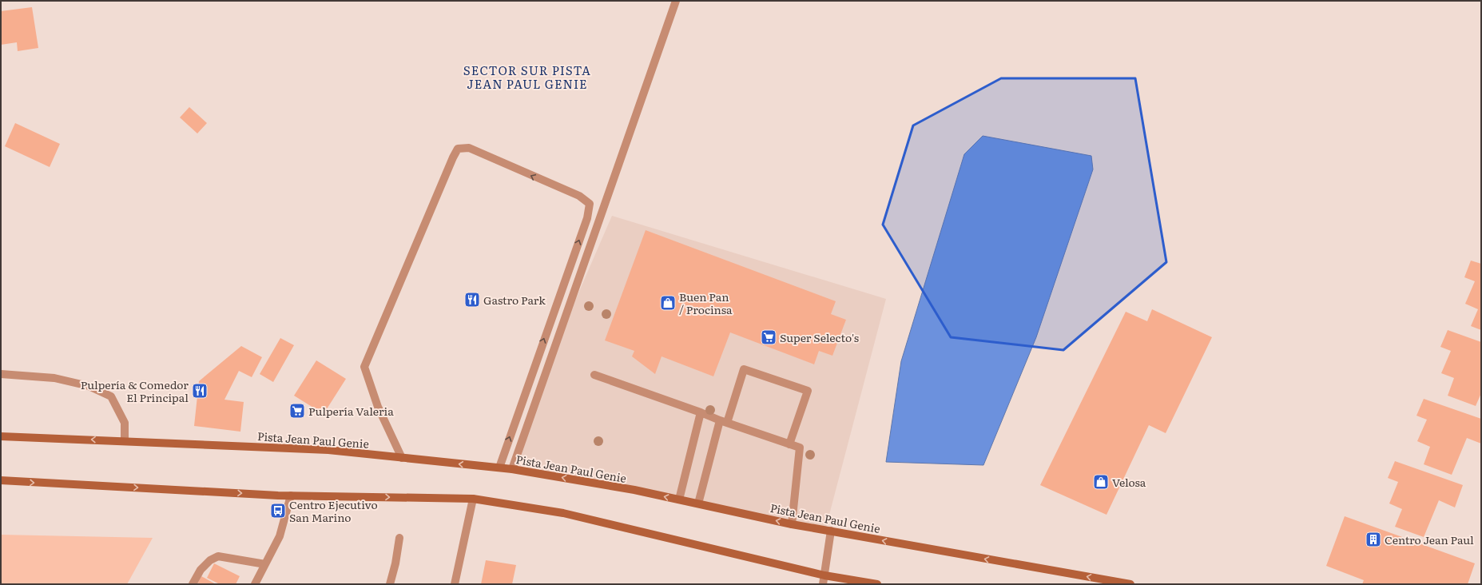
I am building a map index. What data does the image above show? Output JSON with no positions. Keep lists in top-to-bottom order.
{
  "streets": {
    "main road": ["Pista Jean Paul Genie"]
  },
  "districts": ["SECTOR SUR PISTA JEAN PAUL GENIE"],
  "places": {
    "restaurant": ["Gastro Park", "Pulpería & Comedor El Principal"],
    "shop": ["Buen Pan / Procinsa", "Velosa"],
    "supermarket": ["Super Selecto's", "Pulpería Valeria"],
    "bus stop": ["Centro Ejecutivo San Marino"],
    "building": ["Centro Jean Paul"]
  }
}
